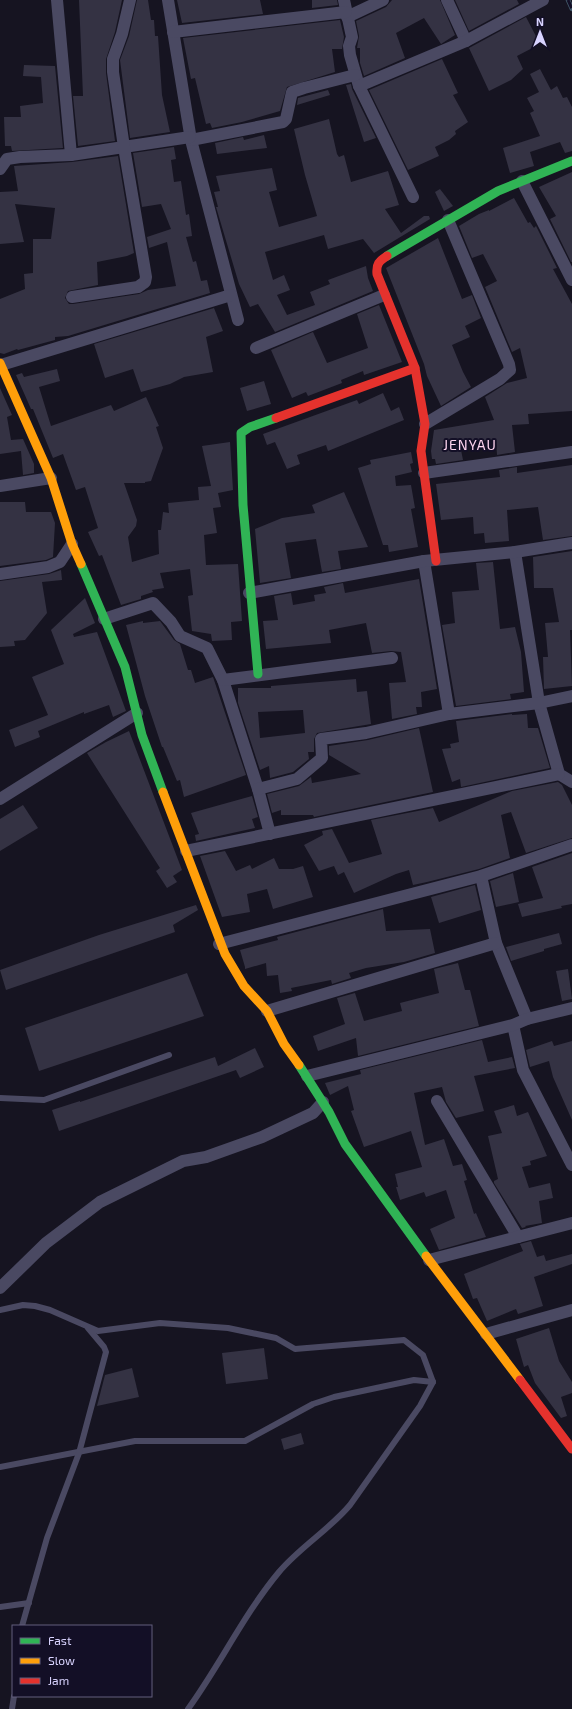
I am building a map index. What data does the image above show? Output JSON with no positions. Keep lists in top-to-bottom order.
{
  "districts": ["JENYAU"],
  "legend": ["Fast", "Slow", "Jam"],
  "north": "top"
}
